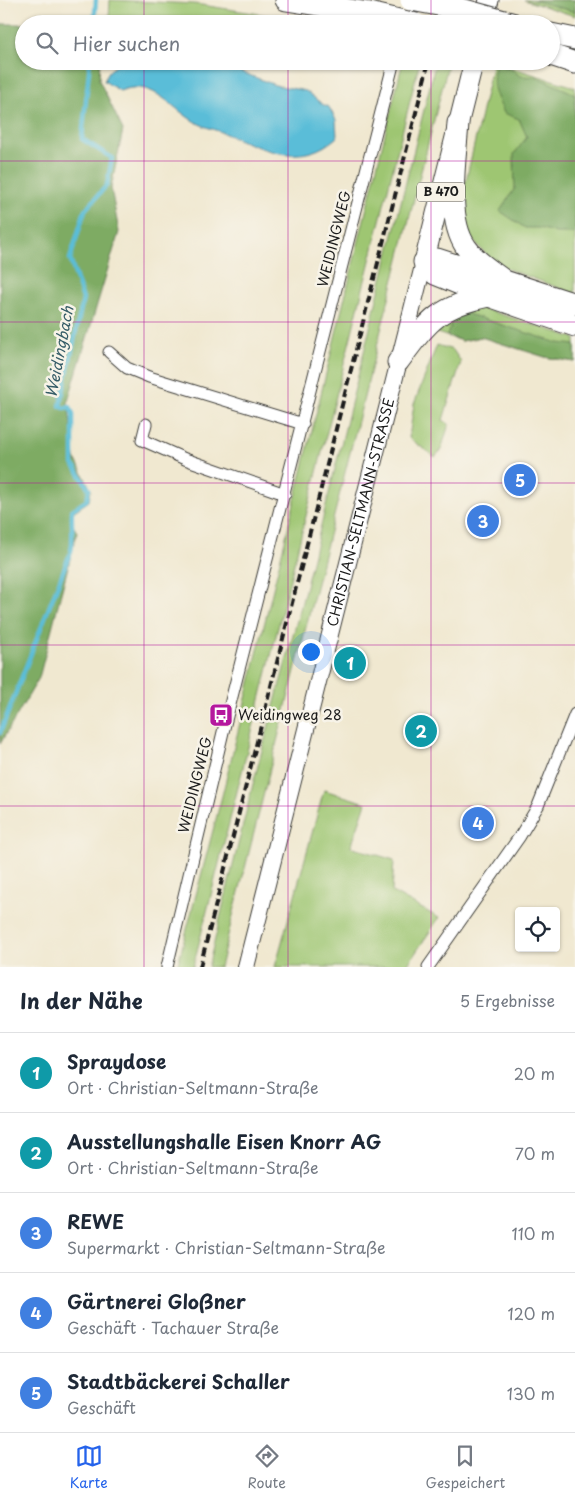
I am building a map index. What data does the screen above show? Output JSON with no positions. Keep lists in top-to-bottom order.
{
  "streets": {
    "main road": ["B 470", "CHRISTIAN-SELTMANN-STRASSE"],
    "street": ["WEIDINGWEG"]
  },
  "crossings": [
    ["B 470", "CHRISTIAN-SELTMANN-STRASSE"]
  ],
  "water": ["Weidingbach"],
  "places": {
    "bus stop": ["Weidingweg 28"]
  },
  "page": {
    "search": "Hier suchen",
    "pins": [
      "5",
      "3",
      "1",
      "2",
      "4"
    ],
    "heading": ["In der Nähe", "5 Ergebnisse"],
    "list": [
      {
        "mark": "1",
        "name": "Spraydose",
        "note": "Ort · Christian-Seltmann-Straße",
        "value": "20 m"
      },
      {
        "mark": "2",
        "name": "Ausstellungshalle Eisen Knorr AG",
        "note": "Ort · Christian-Seltmann-Straße",
        "value": "70 m"
      },
      {
        "mark": "3",
        "name": "REWE",
        "note": "Supermarkt · Christian-Seltmann-Straße",
        "value": "110 m"
      },
      {
        "mark": "4",
        "name": "Gärtnerei Gloßner",
        "note": "Geschäft · Tachauer Straße",
        "value": "120 m"
      },
      {
        "mark": "5",
        "name": "Stadtbäckerei Schaller",
        "note": "Geschäft",
        "value": "130 m"
      }
    ],
    "nav": ["Karte", "Route", "Gespeichert"]
  }
}
